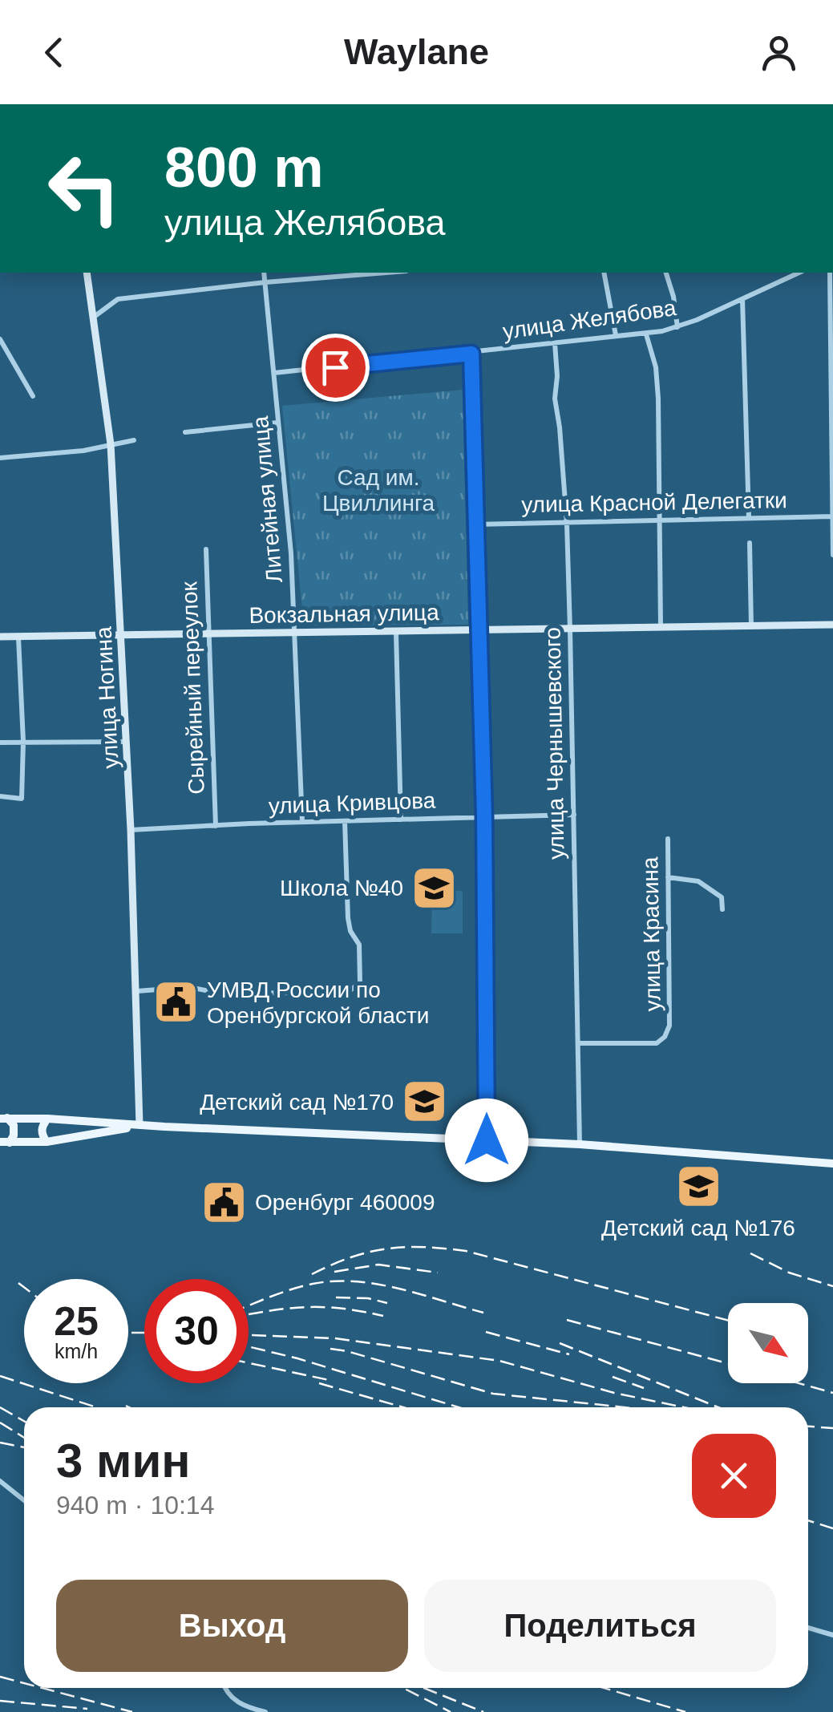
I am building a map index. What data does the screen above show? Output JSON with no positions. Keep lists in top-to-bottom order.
{
  "streets": {
    "street": [
      "улица Желябова",
      "Литейная улица",
      "улица Красной Делегатки",
      "Вокзальная улица",
      "Сырейный переулок",
      "улица Ногина",
      "улица Чернышевского",
      "улица Кривцова",
      "улица Красина"
    ]
  },
  "crossings": [
    ["улица Желябова", "Литейная улица"],
    ["улица Желябова", "улица Чернышевского"],
    ["Литейная улица", "Вокзальная улица"],
    ["Литейная улица", "улица Кривцова"],
    ["улица Красной Делегатки", "улица Чернышевского"],
    ["Вокзальная улица", "Сырейный переулок"],
    ["Вокзальная улица", "улица Ногина"],
    ["Вокзальная улица", "улица Чернышевского"],
    ["Сырейный переулок", "улица Кривцова"],
    ["улица Ногина", "улица Кривцова"],
    ["улица Чернышевского", "улица Кривцова"],
    ["улица Чернышевского", "улица Красина"]
  ],
  "parks": ["Сад им. Цвиллинга"],
  "places": {
    "school or university": ["Школа №40", "Детский сад №170", "Детский сад №176"],
    "public building": ["УМВД России по Оренбургской бласти", "Оренбург 460009"]
  },
  "north": "bottom right",
  "page": {
    "header": "Waylane",
    "turn": ["800 m", "улица Желябова"],
    "speed": "25 km/h",
    "limit": "30",
    "heading": ["3 мин", "940 m · 10:14"],
    "buttons": ["Выход", "Поделиться"]
  }
}
